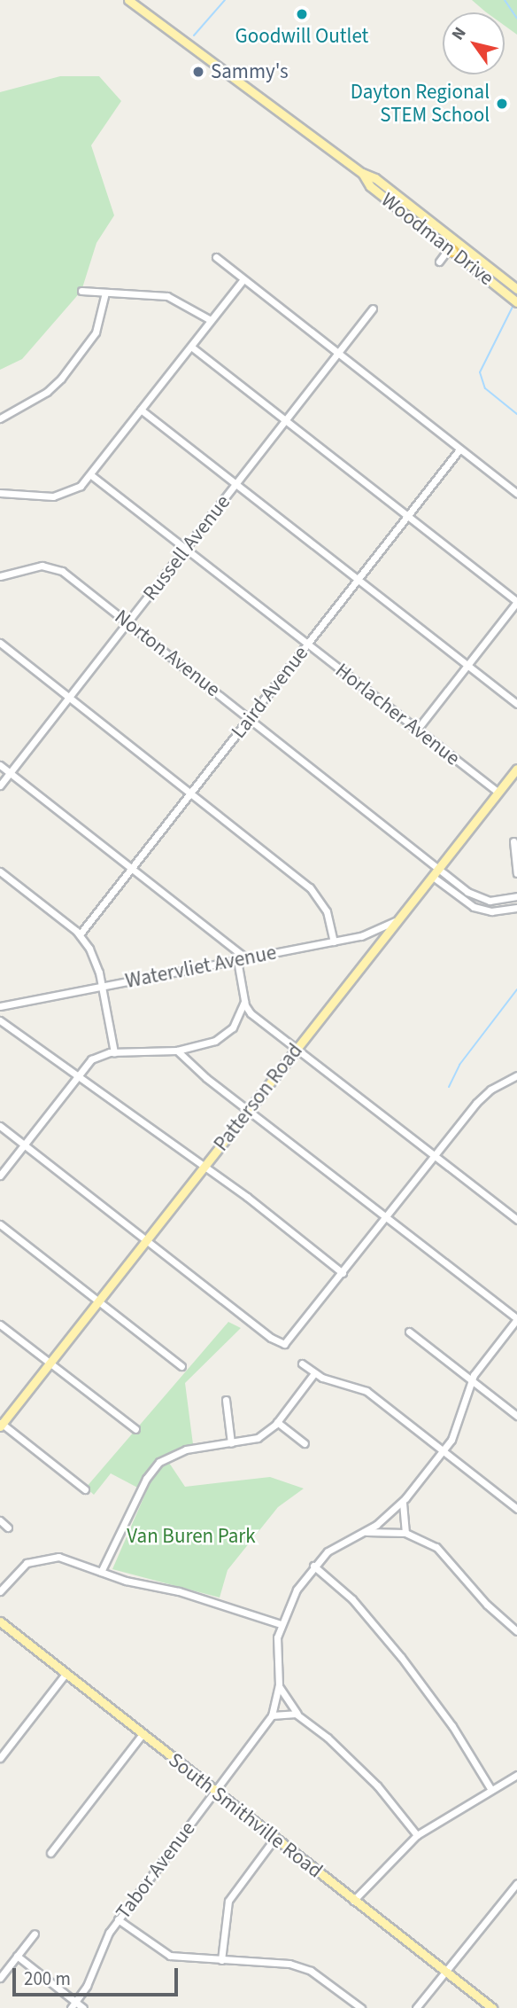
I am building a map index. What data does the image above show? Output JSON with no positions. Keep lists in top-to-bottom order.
{
  "streets": {
    "main road": ["Woodman Drive", "Patterson Road", "South Smithville Road"],
    "street": [
      "Russell Avenue",
      "Norton Avenue",
      "Laird Avenue",
      "Horlacher Avenue",
      "Watervliet Avenue",
      "Tabor Avenue"
    ]
  },
  "crossings": [
    ["Russell Avenue", "Norton Avenue"],
    ["Russell Avenue", "Horlacher Avenue"],
    ["Norton Avenue", "Laird Avenue"],
    ["Norton Avenue", "Patterson Road"],
    ["Laird Avenue", "Horlacher Avenue"],
    ["Horlacher Avenue", "Patterson Road"],
    ["Watervliet Avenue", "Patterson Road"],
    ["South Smithville Road", "Tabor Avenue"]
  ],
  "parks": ["Van Buren Park"],
  "places": ["Goodwill Outlet", "Sammy's", "Dayton Regional STEM School"],
  "scale_bar": "200 m",
  "north": "top left"
}
